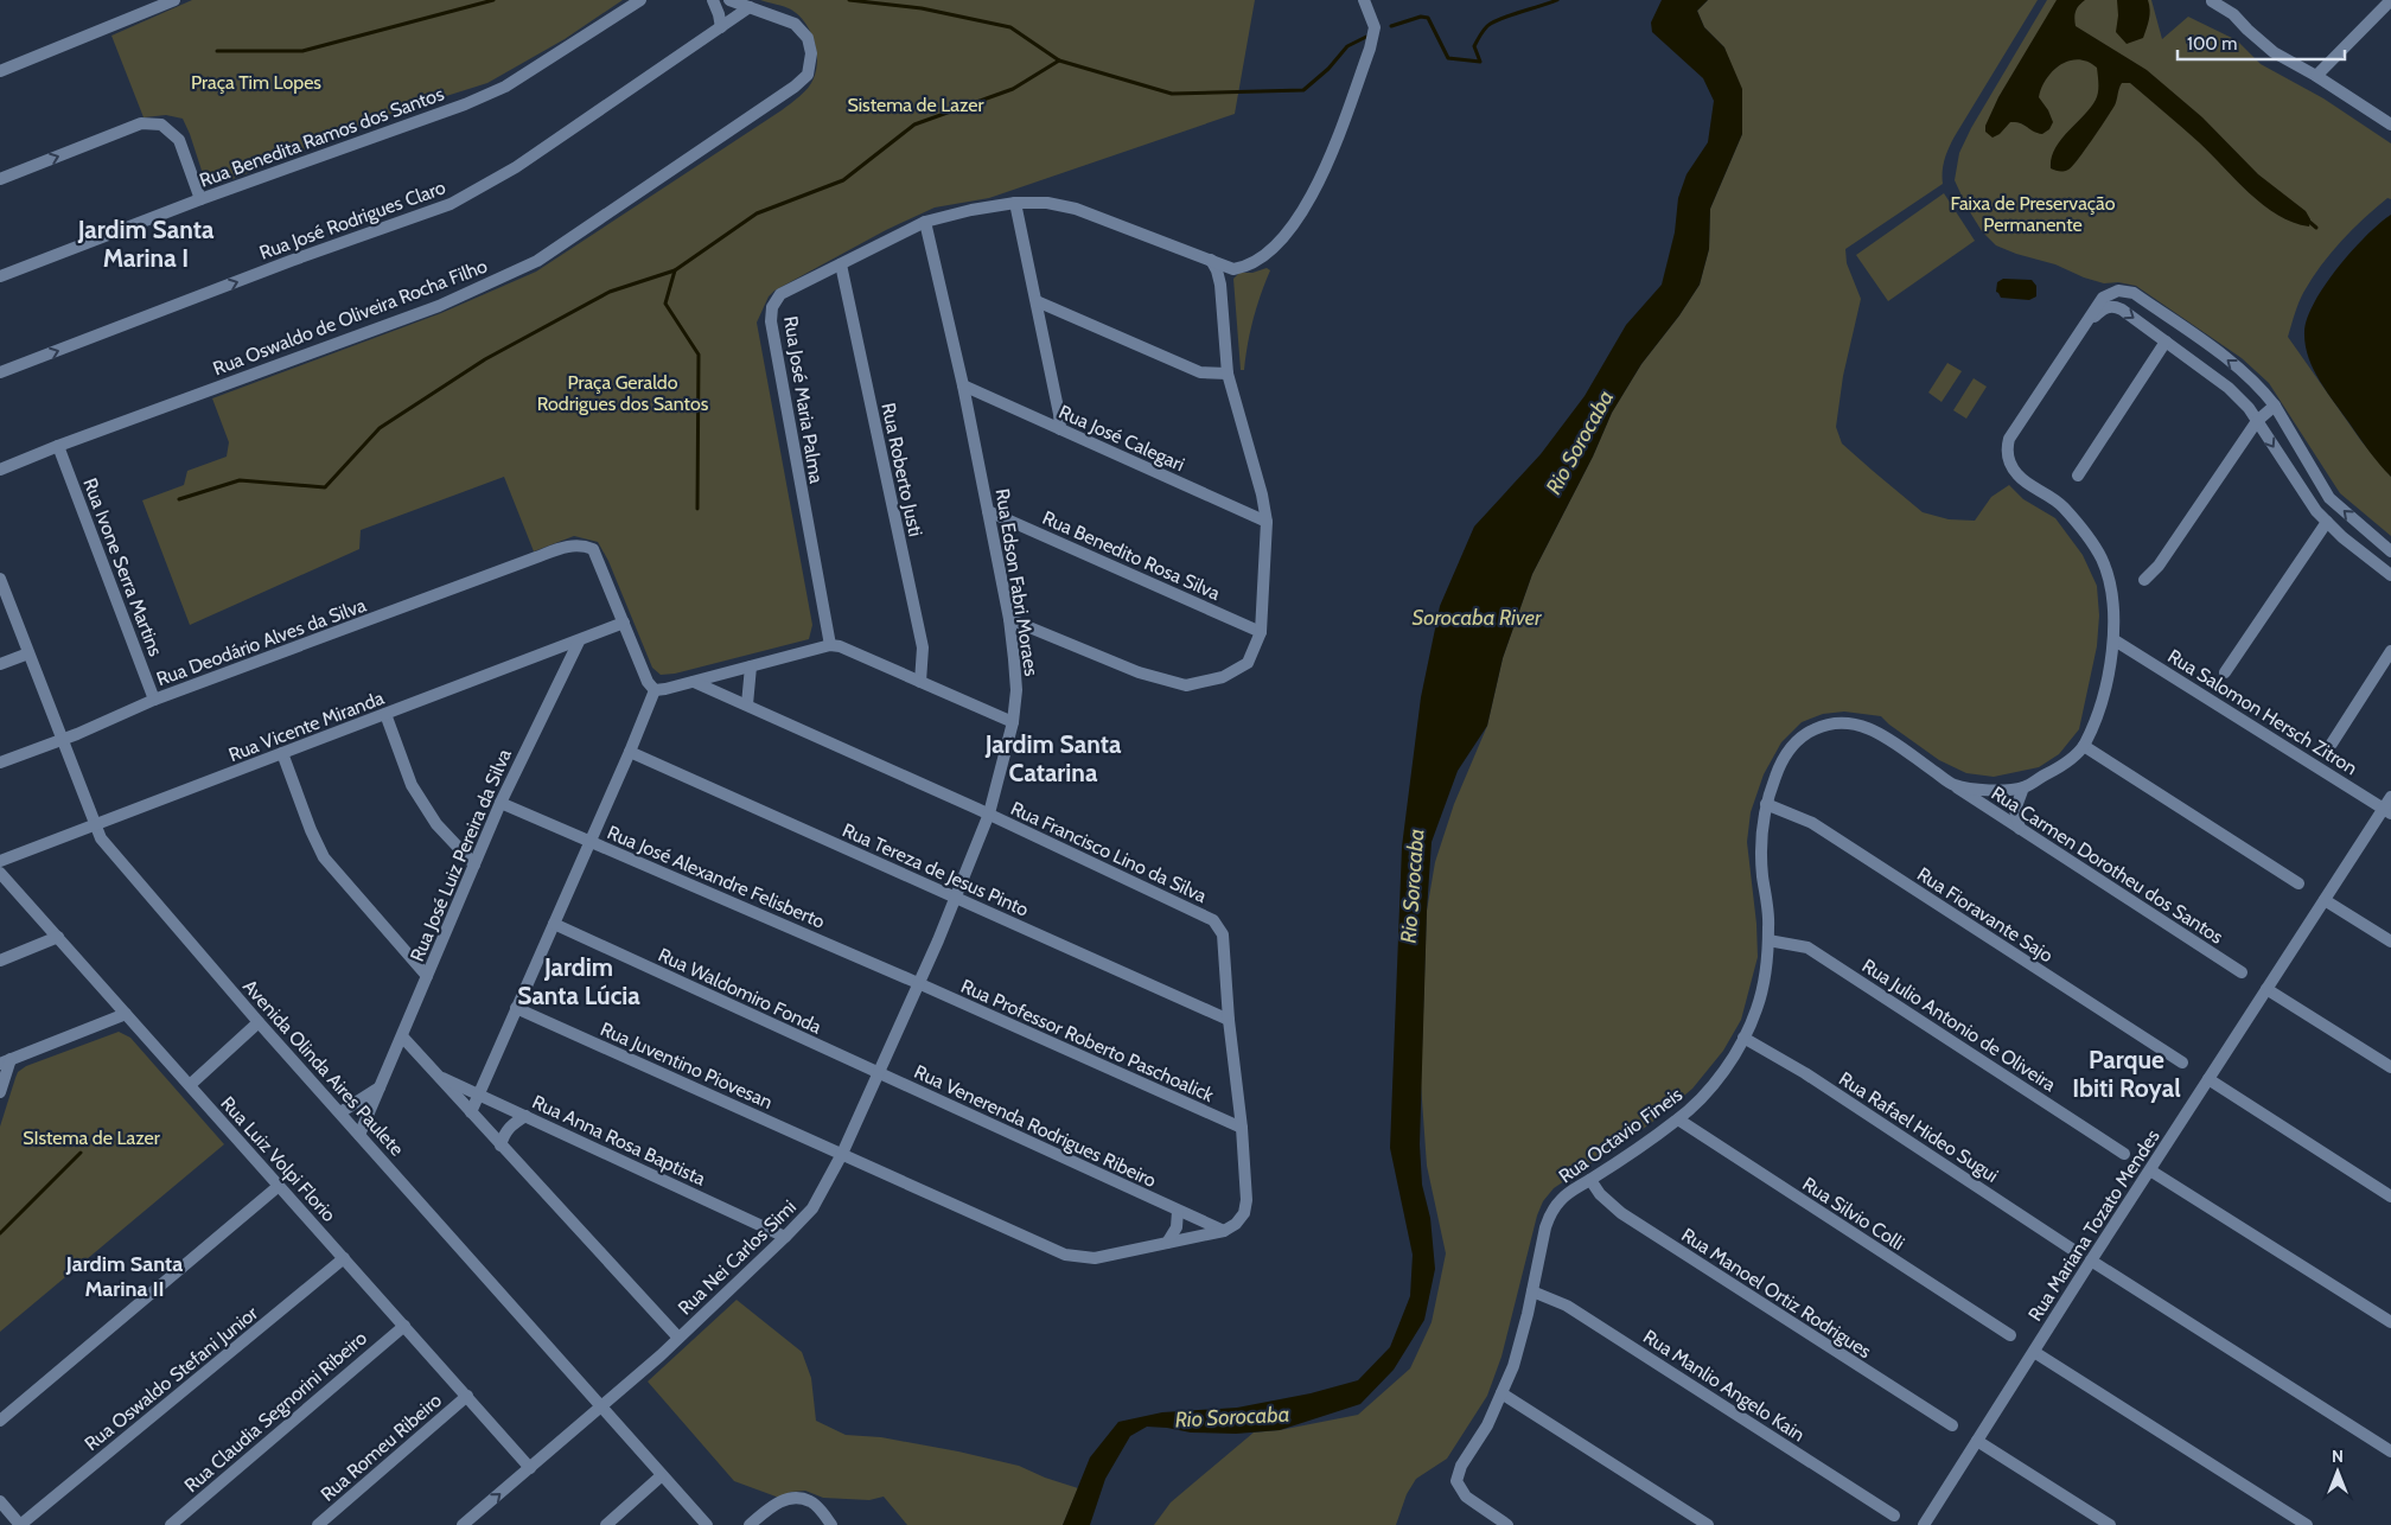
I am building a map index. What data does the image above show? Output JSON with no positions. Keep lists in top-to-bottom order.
{
  "streets": {
    "street": [
      "Rua Benedita Ramos dos Santos",
      "Rua José Rodrigues Claro",
      "Rua Oswaldo de Oliveira Rocha Filho",
      "Rua José Maria Palma",
      "Rua José Calegari",
      "Rua Roberto Justi",
      "Rua Benedito Rosa Silva",
      "Rua Ivone Serra Martins",
      "Rua Edson Fabri Moraes",
      "Rua Deodário Alves da Silva",
      "Rua Salomon Hersch Zitron",
      "Rua Vicente Miranda",
      "Rua Francisco Lino da Silva",
      "Rua José Luiz Pereira da Silva",
      "Rua Carmen Dorotheu dos Santos",
      "Rua Tereza de Jesus Pinto",
      "Rua José Alexandre Felisberto",
      "Rua Fioravante Sajo",
      "Rua Waldomiro Fonda",
      "Rua Julio Antonio de Oliveira",
      "Rua Professor Roberto Paschoalick",
      "Rua Juventino Piovesan",
      "Avenida Olinda Aires Paulete",
      "Rua Venerenda Rodrigues Ribeiro",
      "Rua Rafael Hideo Sugui",
      "Rua Octavio Fineis",
      "Rua Anna Rosa Baptista",
      "Rua Luiz Volpi Florio",
      "Rua Silvio Colli",
      "Rua Mariana Tozato Mendes",
      "Rua Nei Carlos Simi",
      "Rua Manoel Ortiz Rodrigues",
      "Rua Oswaldo Stefani Junior",
      "Rua Manlio Angelo Kain",
      "Rua Claudia Segnorini Ribeiro",
      "Rua Romeu Ribeiro"
    ]
  },
  "crossings": [
    ["Rua José Rodrigues Claro", "Rua Oswaldo de Oliveira Rocha Filho"],
    ["Rua Oswaldo de Oliveira Rocha Filho", "Rua Ivone Serra Martins"],
    ["Rua José Maria Palma", "Rua Roberto Justi"],
    ["Rua José Maria Palma", "Rua Edson Fabri Moraes"],
    ["Rua José Calegari", "Rua Edson Fabri Moraes"],
    ["Rua Benedito Rosa Silva", "Rua Edson Fabri Moraes"],
    ["Rua Ivone Serra Martins", "Rua Deodário Alves da Silva"],
    ["Rua Edson Fabri Moraes", "Rua Francisco Lino da Silva"],
    ["Rua Edson Fabri Moraes", "Rua Tereza de Jesus Pinto"],
    ["Rua Edson Fabri Moraes", "Rua Nei Carlos Simi"],
    ["Rua Deodário Alves da Silva", "Rua Vicente Miranda"],
    ["Rua Deodário Alves da Silva", "Avenida Olinda Aires Paulete"],
    ["Rua Salomon Hersch Zitron", "Rua Mariana Tozato Mendes"],
    ["Rua Vicente Miranda", "Rua José Luiz Pereira da Silva"],
    ["Rua Vicente Miranda", "Avenida Olinda Aires Paulete"],
    ["Rua Francisco Lino da Silva", "Rua Tereza de Jesus Pinto"],
    ["Rua José Luiz Pereira da Silva", "Rua José Alexandre Felisberto"],
    ["Rua José Luiz Pereira da Silva", "Avenida Olinda Aires Paulete"],
    ["Rua Carmen Dorotheu dos Santos", "Rua Octavio Fineis"],
    ["Rua José Alexandre Felisberto", "Rua Professor Roberto Paschoalick"],
    ["Rua José Alexandre Felisberto", "Rua Nei Carlos Simi"],
    ["Rua Fioravante Sajo", "Rua Octavio Fineis"],
    ["Rua Waldomiro Fonda", "Rua Venerenda Rodrigues Ribeiro"],
    ["Rua Waldomiro Fonda", "Rua Nei Carlos Simi"],
    ["Rua Julio Antonio de Oliveira", "Rua Octavio Fineis"],
    ["Rua Professor Roberto Paschoalick", "Rua Nei Carlos Simi"],
    ["Rua Juventino Piovesan", "Rua Venerenda Rodrigues Ribeiro"],
    ["Rua Juventino Piovesan", "Rua Nei Carlos Simi"],
    ["Avenida Olinda Aires Paulete", "Rua Nei Carlos Simi"],
    ["Rua Venerenda Rodrigues Ribeiro", "Rua Nei Carlos Simi"],
    ["Rua Rafael Hideo Sugui", "Rua Octavio Fineis"],
    ["Rua Octavio Fineis", "Rua Silvio Colli"],
    ["Rua Octavio Fineis", "Rua Manoel Ortiz Rodrigues"],
    ["Rua Octavio Fineis", "Rua Manlio Angelo Kain"],
    ["Rua Anna Rosa Baptista", "Rua Nei Carlos Simi"],
    ["Rua Luiz Volpi Florio", "Rua Nei Carlos Simi"],
    ["Rua Luiz Volpi Florio", "Rua Oswaldo Stefani Junior"],
    ["Rua Luiz Volpi Florio", "Rua Claudia Segnorini Ribeiro"],
    ["Rua Luiz Volpi Florio", "Rua Romeu Ribeiro"]
  ],
  "one_way": ["Rua José Rodrigues Claro"],
  "districts": [
    "Jardim Santa Marina I",
    "Jardim Santa Catarina",
    "Jardim Santa Lúcia",
    "Parque Ibiti Royal",
    "Jardim Santa Marina II"
  ],
  "water": ["Rio Sorocaba", "Sorocaba River"],
  "parks": [
    "Praça Tim Lopes",
    "Sistema de Lazer",
    "Faixa de Preservação Permanente",
    "Praça Geraldo Rodrigues dos Santos",
    "SIstema de Lazer"
  ],
  "scale_bar": "100 m",
  "north": "top"
}
